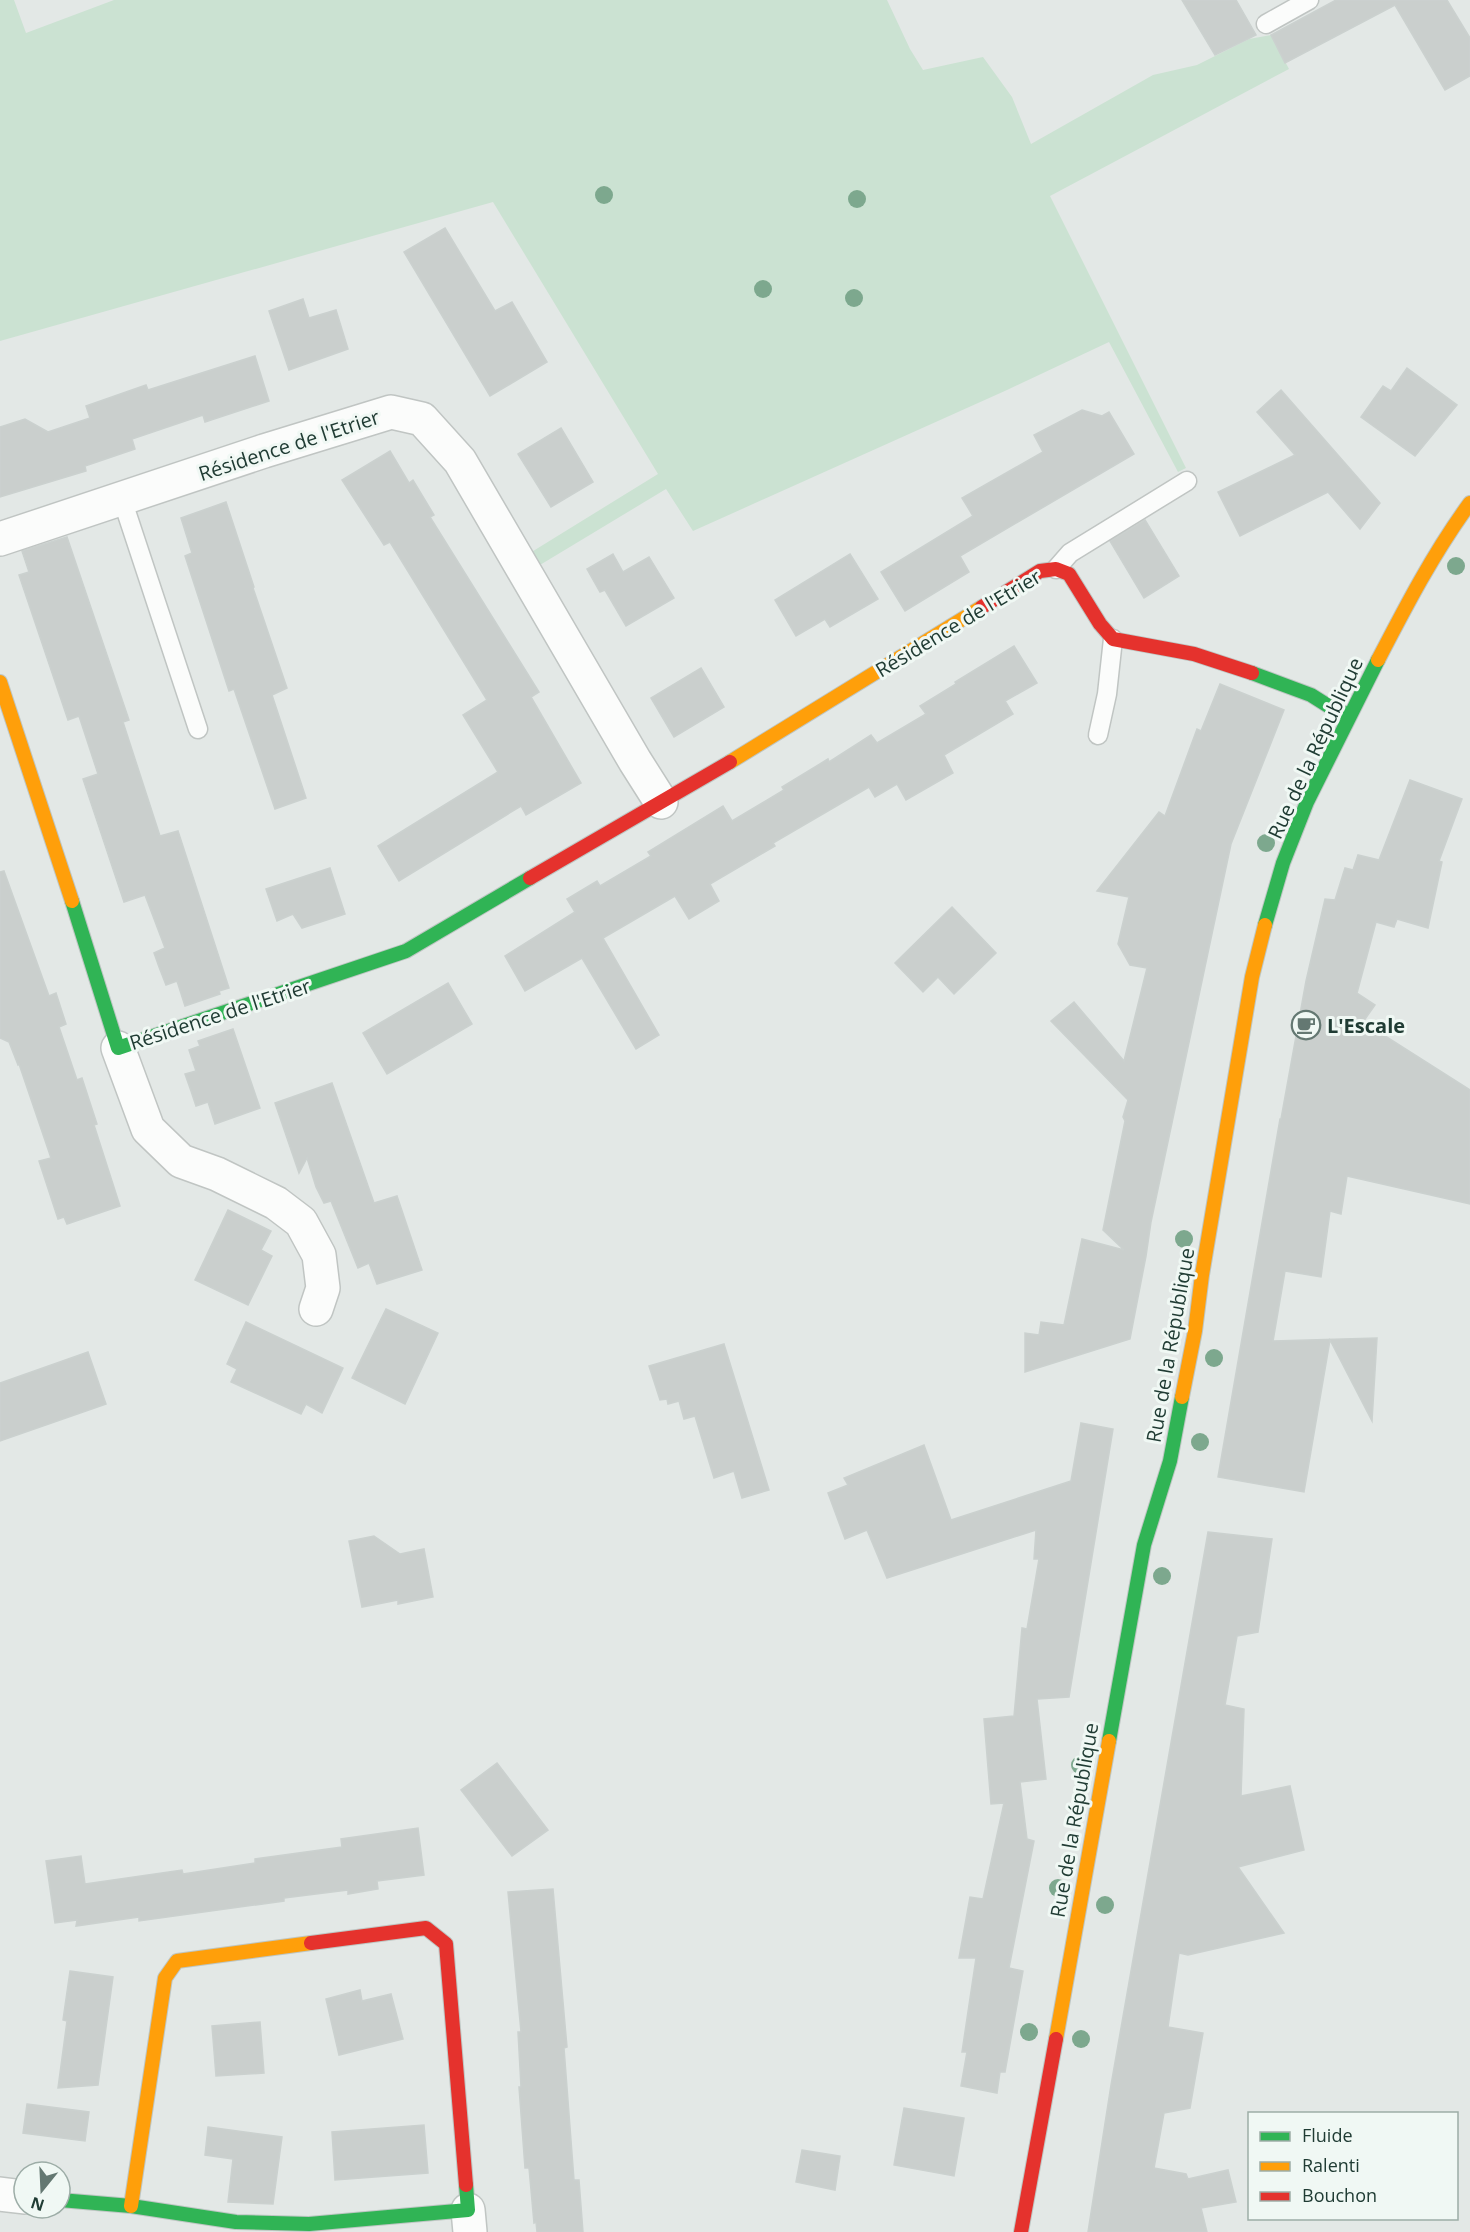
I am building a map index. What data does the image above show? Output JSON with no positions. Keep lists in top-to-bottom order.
{
  "streets": {
    "street": ["Résidence de l'Etrier", "Rue de la République"]
  },
  "places": {
    "cafe": ["L'Escale"]
  },
  "legend": ["Fluide", "Ralenti", "Bouchon"],
  "north": "bottom"
}
